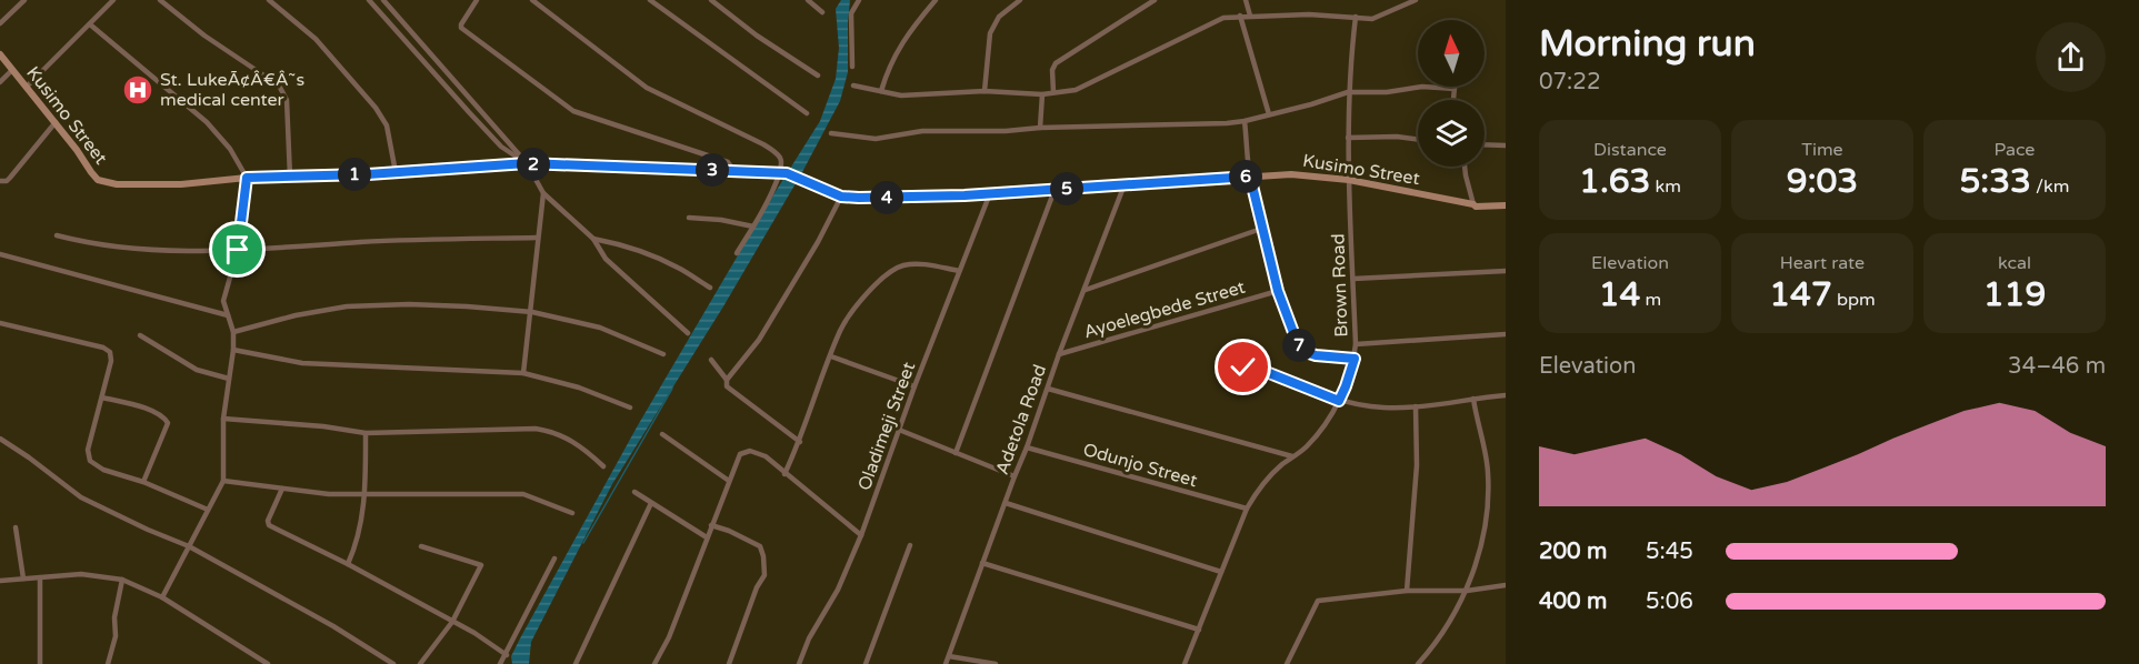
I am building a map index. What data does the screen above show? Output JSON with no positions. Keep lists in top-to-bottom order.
{
  "streets": {
    "street": [
      "Kusimo Street",
      "Brown Road",
      "Ayoelegbede Street",
      "Adetola Road",
      "Oladimeji Street",
      "Odunjo Street"
    ]
  },
  "crossings": [
    ["Kusimo Street", "Brown Road"],
    ["Kusimo Street", "Adetola Road"],
    ["Kusimo Street", "Oladimeji Street"],
    ["Brown Road", "Odunjo Street"],
    ["Ayoelegbede Street", "Adetola Road"],
    ["Adetola Road", "Odunjo Street"]
  ],
  "places": {
    "hospital": ["St. LukeÃ¢Â€Â˜s medical center"]
  },
  "north": "top",
  "page": {
    "heading": ["Morning run", "07:22"],
    "stats": [
      ["Distance", "1.63 km"],
      ["Time", "9:03"],
      ["Pace", "5:33 /km"],
      ["Elevation", "14 m"],
      ["Heart rate", "147 bpm"],
      ["kcal", "119"]
    ],
    "pins": [
      "2",
      "3",
      "1",
      "6",
      "5",
      "4",
      "7"
    ],
    "chart": ["Elevation", "34–46 m"],
    "list": [
      {
        "name": "200 m",
        "note": "5:45"
      },
      {
        "name": "400 m",
        "note": "5:06"
      }
    ]
  }
}
